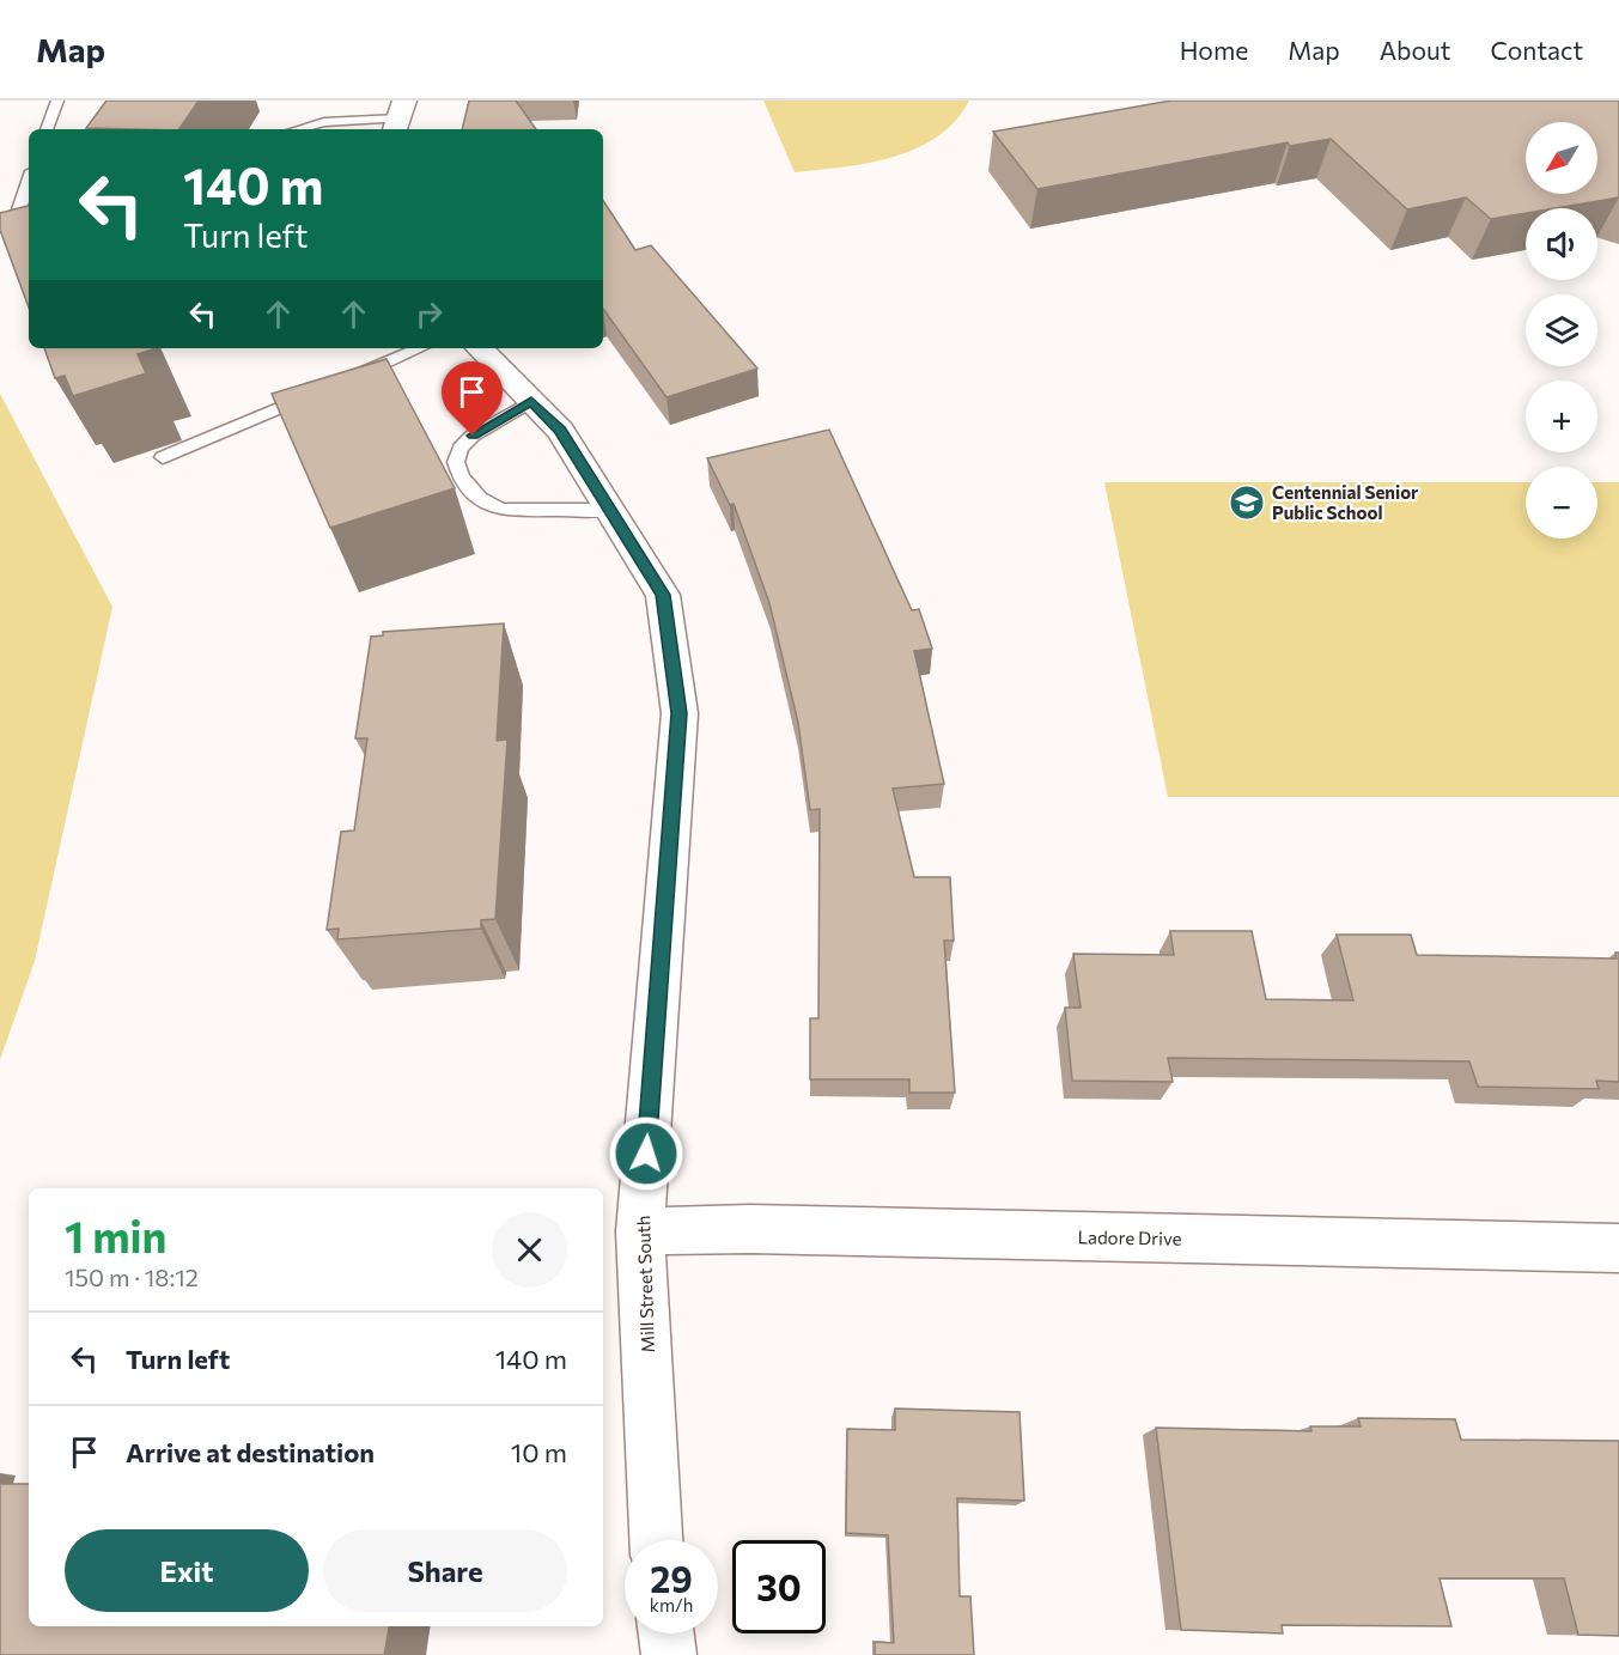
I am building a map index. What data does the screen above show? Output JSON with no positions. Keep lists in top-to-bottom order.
{
  "streets": {
    "street": ["Ladore Drive", "Mill Street South"]
  },
  "crossings": [
    ["Ladore Drive", "Mill Street South"]
  ],
  "places": {
    "school or university": ["Centennial Senior Public School"]
  },
  "north": "bottom left",
  "page": {
    "header": "Map",
    "nav": [
      "Home",
      "Map",
      "About",
      "Contact"
    ],
    "map_buttons": ["+", "−"],
    "turn": ["140 m", "Turn left"],
    "heading": ["1 min", "150 m · 18:12"],
    "list": [
      {
        "name": "Turn left",
        "value": "140 m"
      },
      {
        "name": "Arrive at destination",
        "value": "10 m"
      }
    ],
    "buttons": ["Exit", "Share"],
    "speed": "29 km/h",
    "limit": "30"
  }
}
